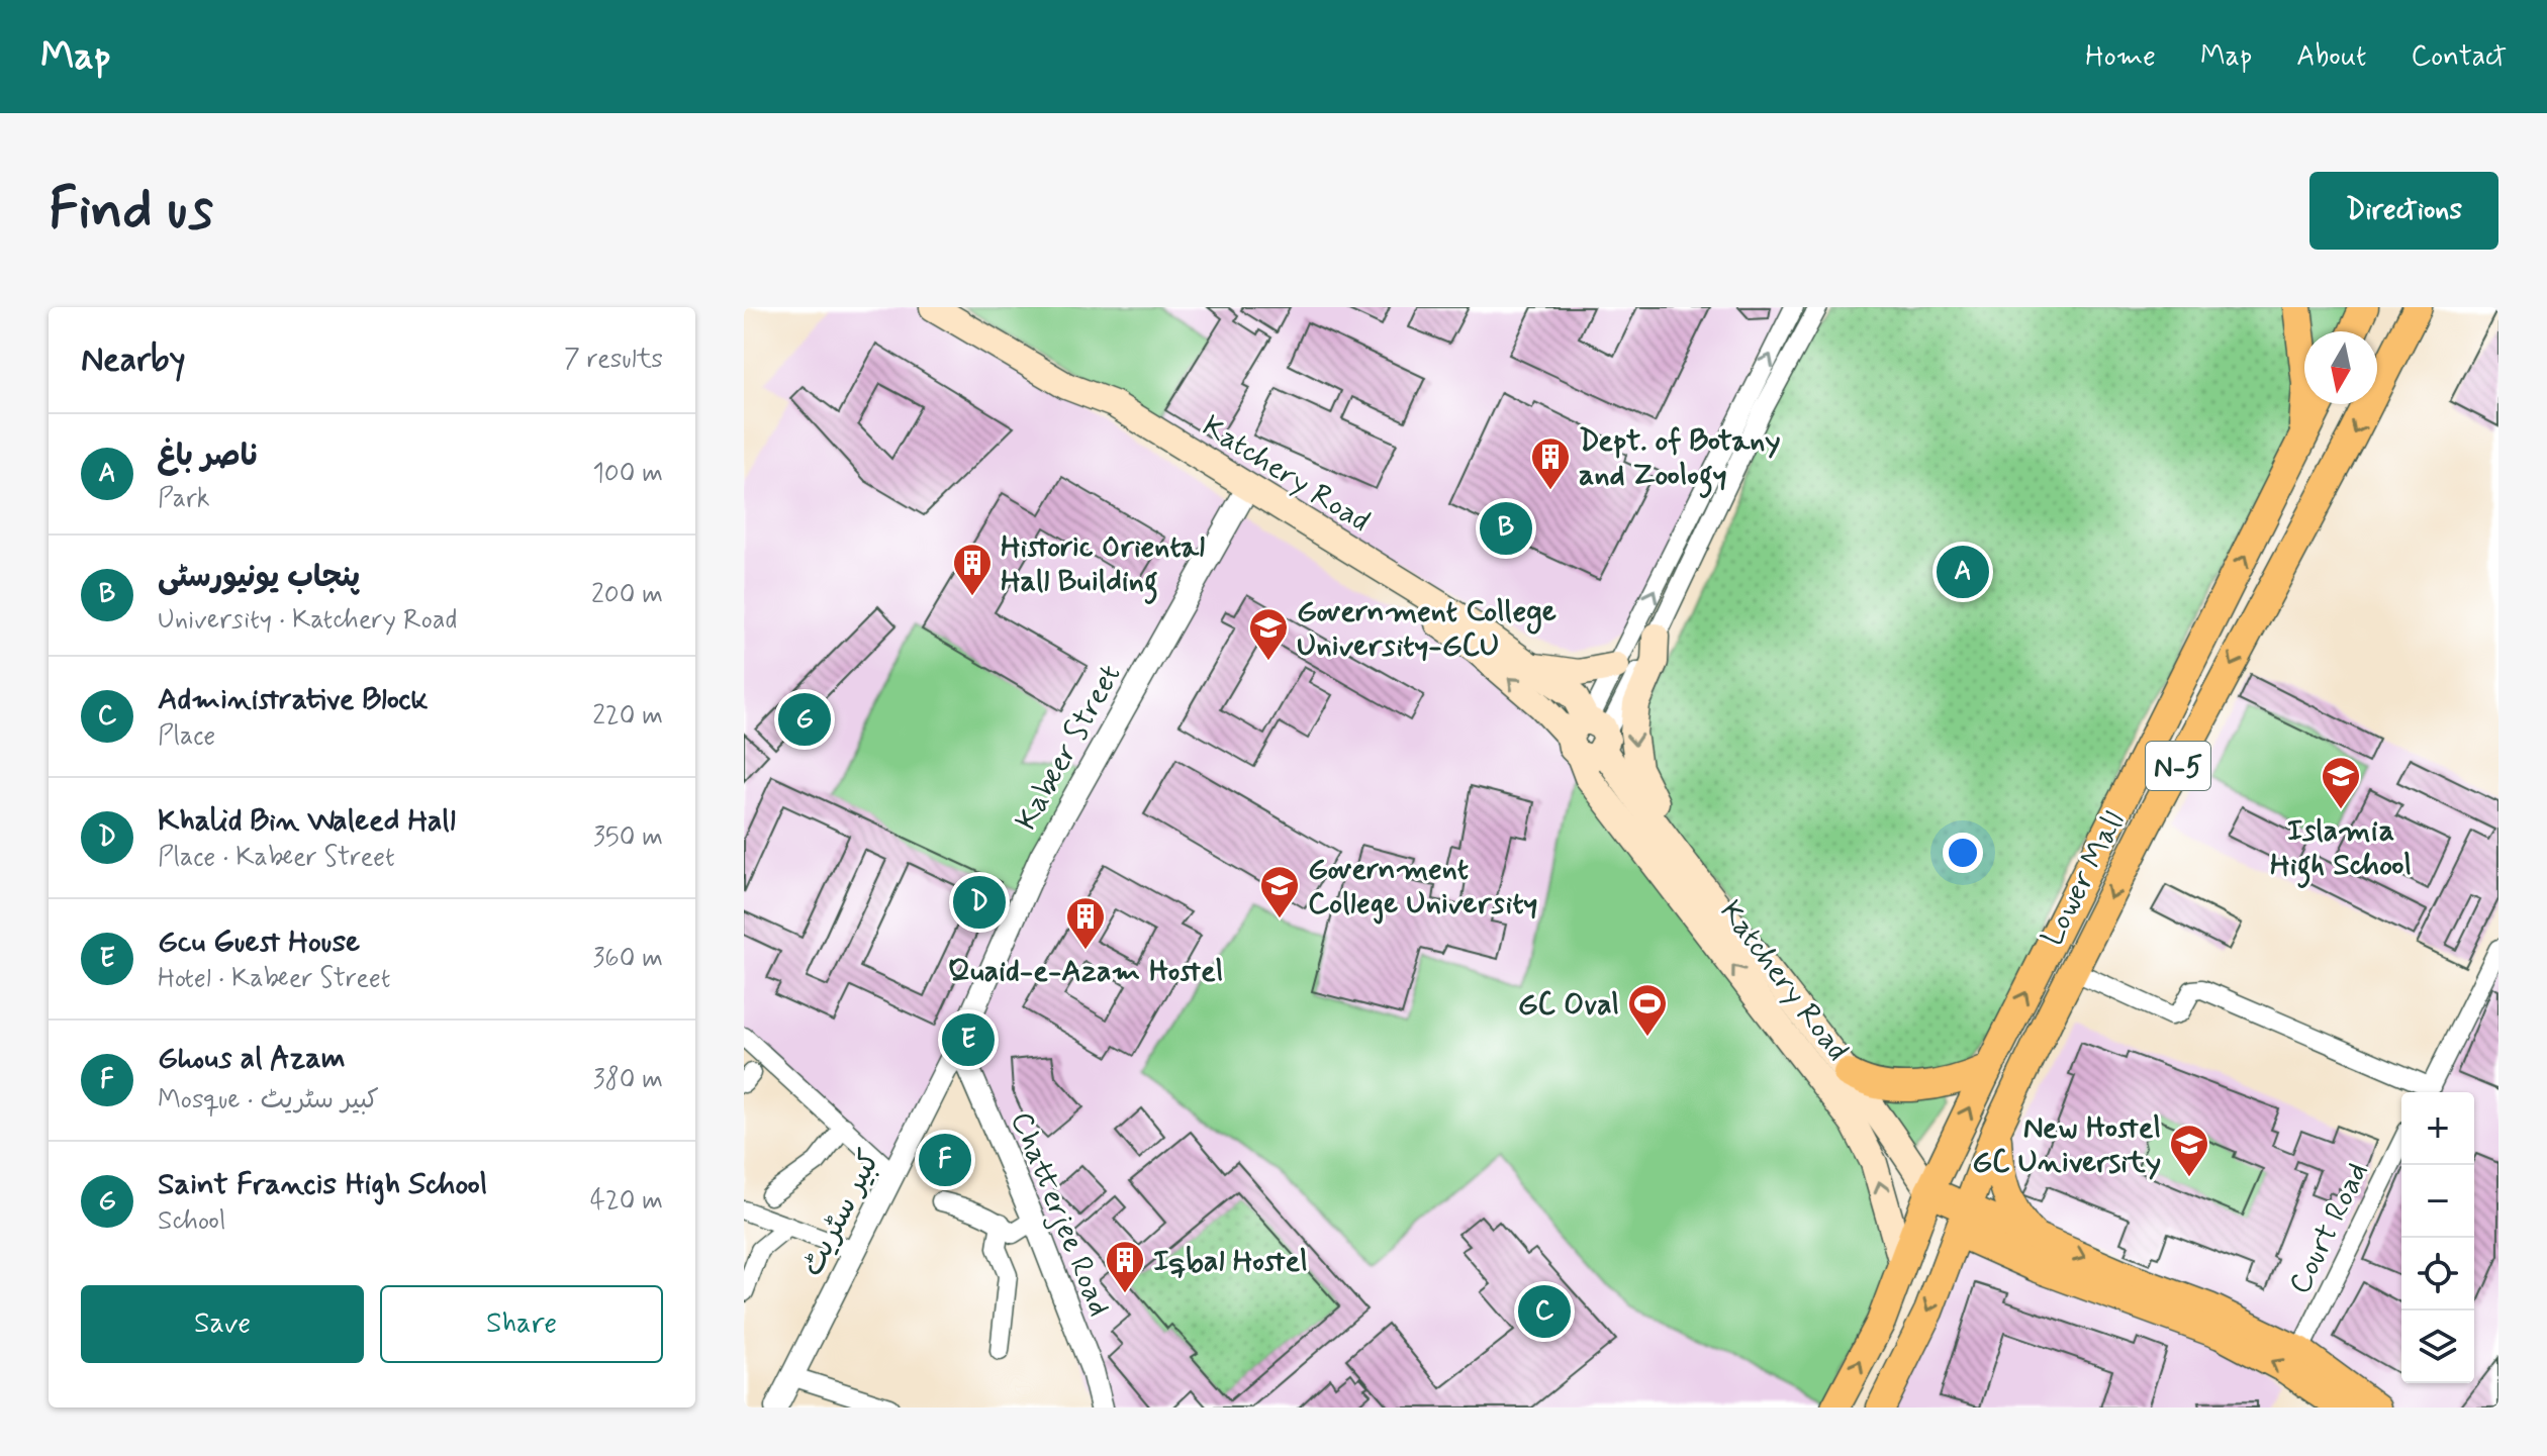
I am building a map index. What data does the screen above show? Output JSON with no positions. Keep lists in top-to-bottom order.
{
  "streets": {
    "main road": ["Katchery Road", "N-5", "Lower Mall"],
    "street": [
      "Kabeer Street",
      "کبیر سٹریٹ",
      "Chatterjee Road",
      "Court Road"
    ]
  },
  "crossings": [
    ["Katchery Road", "Kabeer Street"],
    ["Katchery Road", "Lower Mall"],
    ["Kabeer Street", "کبیر سٹریٹ"],
    ["Kabeer Street", "Chatterjee Road"],
    ["کبیر سٹریٹ", "Chatterjee Road"]
  ],
  "places": {
    "building": [
      "Dept. of Botany and Zoology",
      "Historic Oriental Hall Building",
      "Quaid-e-Azam Hostel",
      "Iqbal Hostel"
    ],
    "school or university": [
      "Government College University-GCU",
      "Islamia High School",
      "Government College University",
      "New Hostel GC University"
    ],
    "sports": ["GC Oval"]
  },
  "north": "bottom",
  "page": {
    "header": "Map",
    "nav": [
      "Home",
      "Map",
      "About",
      "Contact"
    ],
    "buttons": [
      "Directions",
      ["Save", "Share"]
    ],
    "title": "Find us",
    "heading": ["Nearby", "7 results"],
    "list": [
      {
        "mark": "A",
        "name": "ناصر باغ",
        "note": "Park",
        "value": "100 m"
      },
      {
        "mark": "B",
        "name": "پنجاب یونیورسٹی",
        "note": "University · Katchery Road",
        "value": "200 m"
      },
      {
        "mark": "C",
        "name": "Administrative Block",
        "note": "Place",
        "value": "220 m"
      },
      {
        "mark": "D",
        "name": "Khalid Bin Waleed Hall",
        "note": "Place · Kabeer Street",
        "value": "350 m"
      },
      {
        "mark": "E",
        "name": "Gcu Guest House",
        "note": "Hotel · Kabeer Street",
        "value": "360 m"
      },
      {
        "mark": "F",
        "name": "Ghous al Azam",
        "note": "Mosque · کبیر سٹریٹ",
        "value": "380 m"
      },
      {
        "mark": "G",
        "name": "Saint Francis High School",
        "note": "School",
        "value": "420 m"
      }
    ],
    "pins": [
      "B",
      "A",
      "G",
      "D",
      "E",
      "F",
      "C"
    ],
    "map_buttons": ["+", "−"]
  }
}
